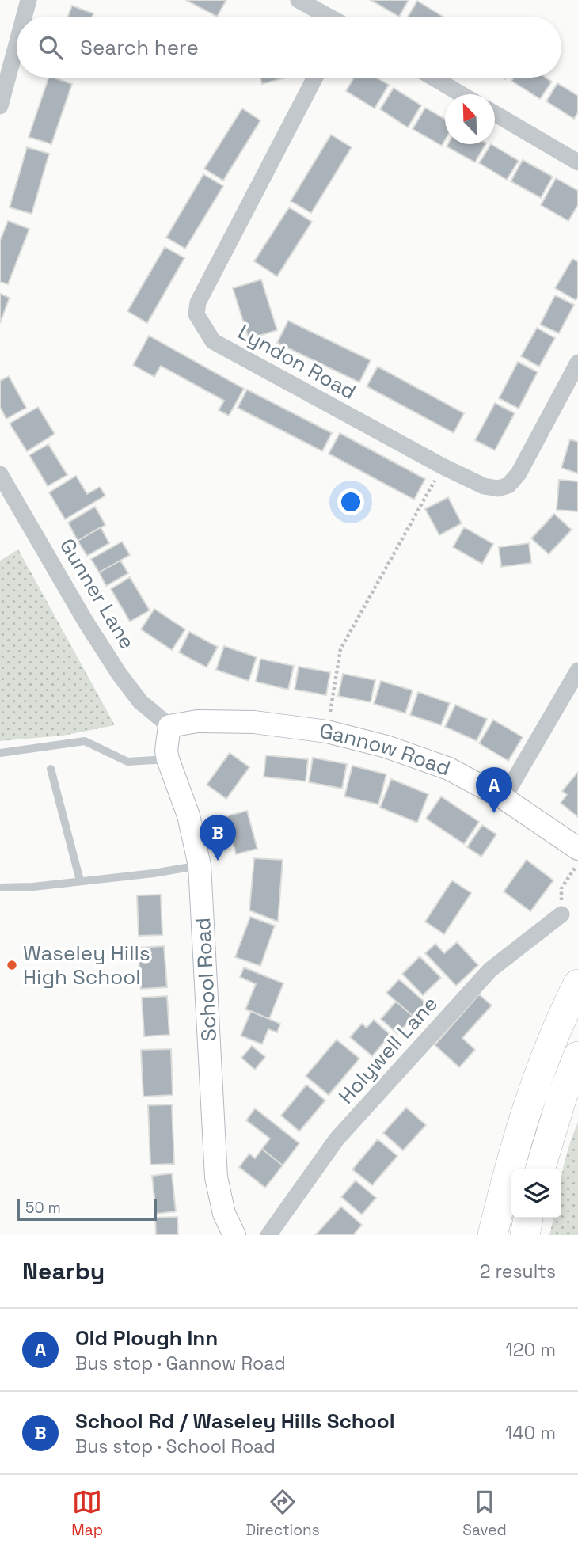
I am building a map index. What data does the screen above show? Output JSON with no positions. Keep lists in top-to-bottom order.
{
  "streets": {
    "street": [
      "Lyndon Road",
      "Gunner Lane",
      "Gannow Road",
      "School Road",
      "Holywell Lane"
    ]
  },
  "crossings": [
    ["Gunner Lane", "Gannow Road"],
    ["Gunner Lane", "School Road"],
    ["Gannow Road", "School Road"]
  ],
  "places": ["Waseley Hills High School"],
  "scale_bar": "50 m",
  "north": "top left",
  "page": {
    "search": "Search here",
    "pins": ["A", "B"],
    "scale": "50 m",
    "heading": ["Nearby", "2 results"],
    "list": [
      {
        "mark": "A",
        "name": "Old Plough Inn",
        "note": "Bus stop · Gannow Road",
        "value": "120 m"
      },
      {
        "mark": "B",
        "name": "School Rd / Waseley Hills School",
        "note": "Bus stop · School Road",
        "value": "140 m"
      }
    ],
    "nav": ["Map", "Directions", "Saved"]
  }
}
